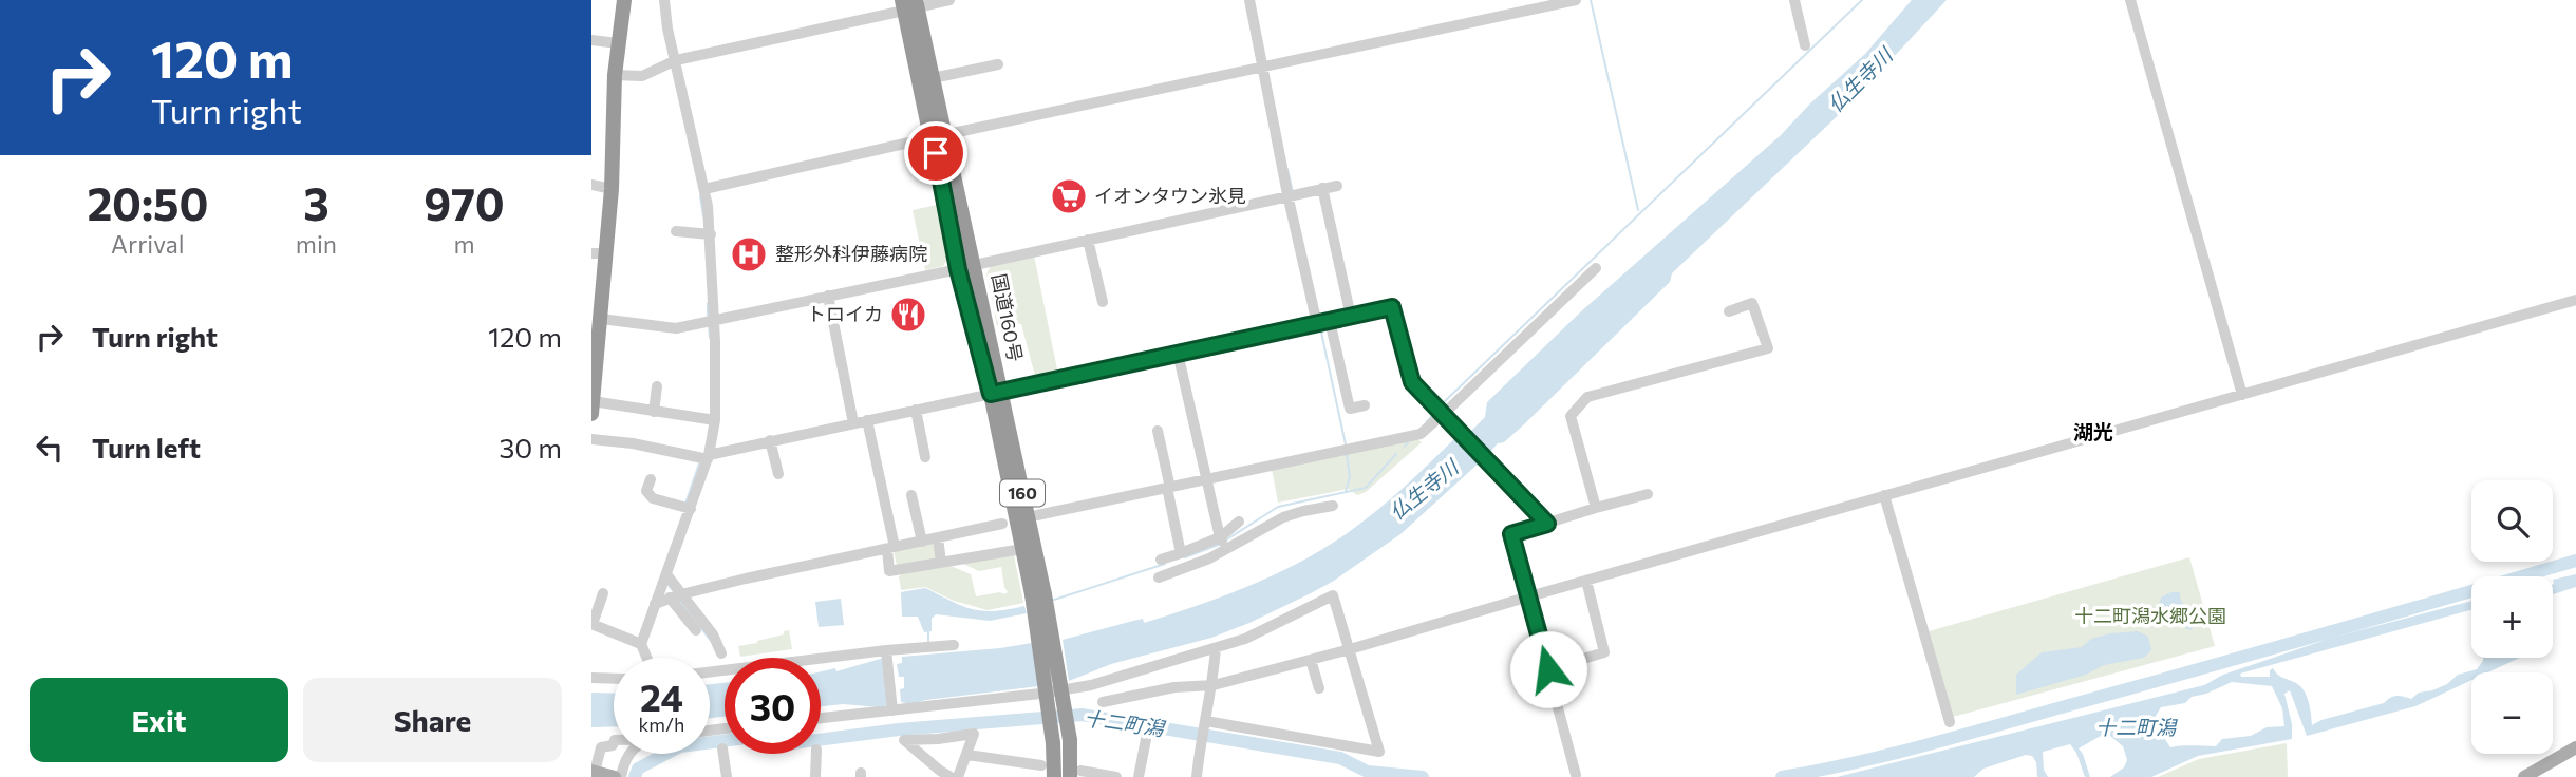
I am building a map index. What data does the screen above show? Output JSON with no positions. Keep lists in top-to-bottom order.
{
  "streets": {
    "highway": ["国道160号", "160"]
  },
  "districts": ["湖光"],
  "water": ["仏生寺川", "十二町潟"],
  "parks": ["十二町潟水郷公園"],
  "places": {
    "supermarket": ["イオンタウン氷見"],
    "hospital": ["整形外科伊藤病院"],
    "restaurant": ["トロイカ"]
  },
  "page": {
    "turn": ["120 m", "Turn right"],
    "eta": [
      "20:50",
      "Arrival",
      "3",
      "min",
      "970",
      "m"
    ],
    "list": [
      {
        "name": "Turn right",
        "value": "120 m"
      },
      {
        "name": "Turn left",
        "value": "30 m"
      }
    ],
    "map_buttons": ["+", "−"],
    "speed": "24 km/h",
    "limit": "30",
    "buttons": ["Exit", "Share"]
  }
}
